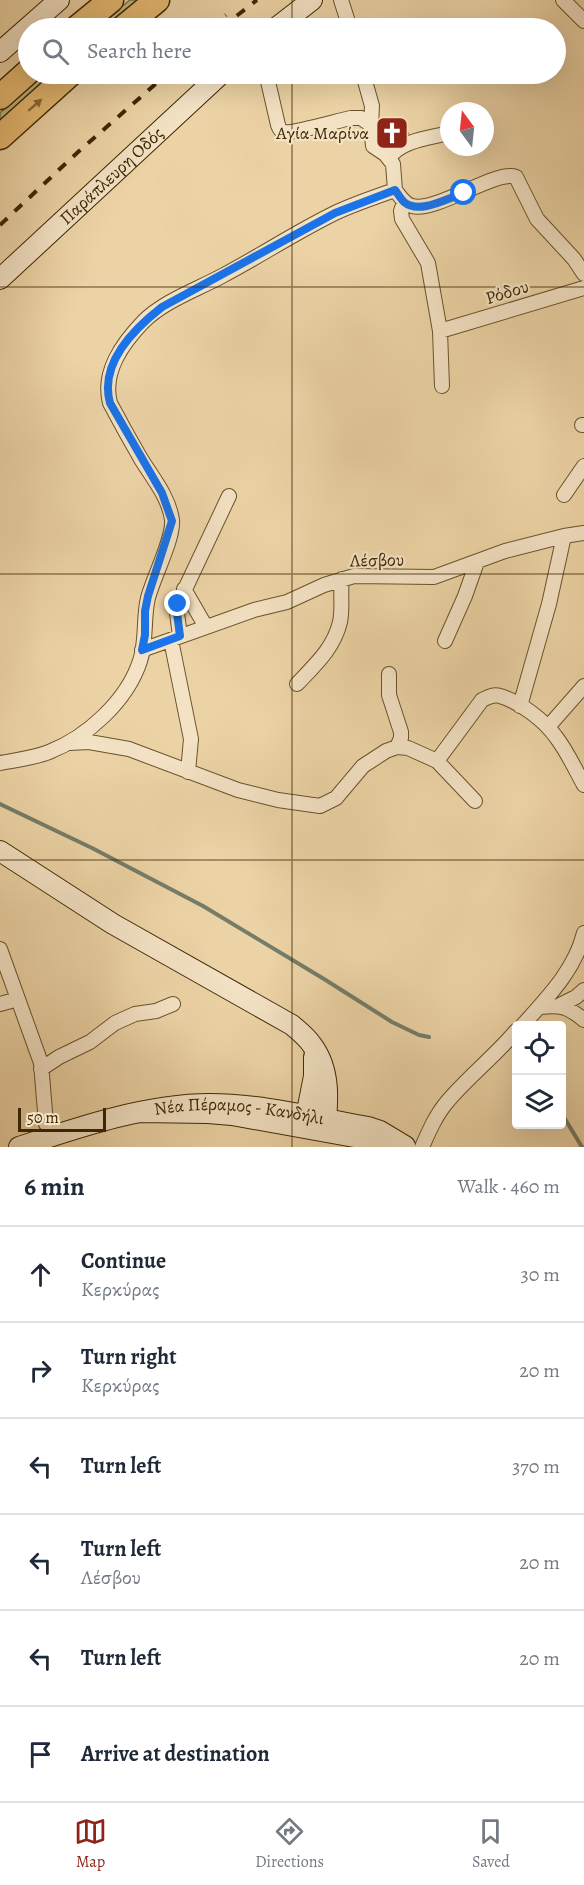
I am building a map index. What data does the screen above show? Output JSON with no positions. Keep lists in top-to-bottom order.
{
  "streets": {
    "street": [
      "Παράπλευρη Οδός",
      "Ρόδου",
      "Λέσβου",
      "Νέα Πέραμος - Κανδήλι"
    ]
  },
  "places": {
    "church": ["Αγία Μαρίνα"]
  },
  "scale_bar": "50 m",
  "north": "top",
  "page": {
    "search": "Search here",
    "scale": "50 m",
    "heading": ["6 min", "Walk · 460 m"],
    "list": [
      ["Continue", "Κερκύρας", "30 m"],
      ["Turn right", "Κερκύρας", "20 m"],
      ["Turn left", "370 m"],
      ["Turn left", "Λέσβου", "20 m"],
      ["Turn left", "20 m"],
      "Arrive at destination"
    ],
    "nav": ["Map", "Directions", "Saved"]
  }
}
